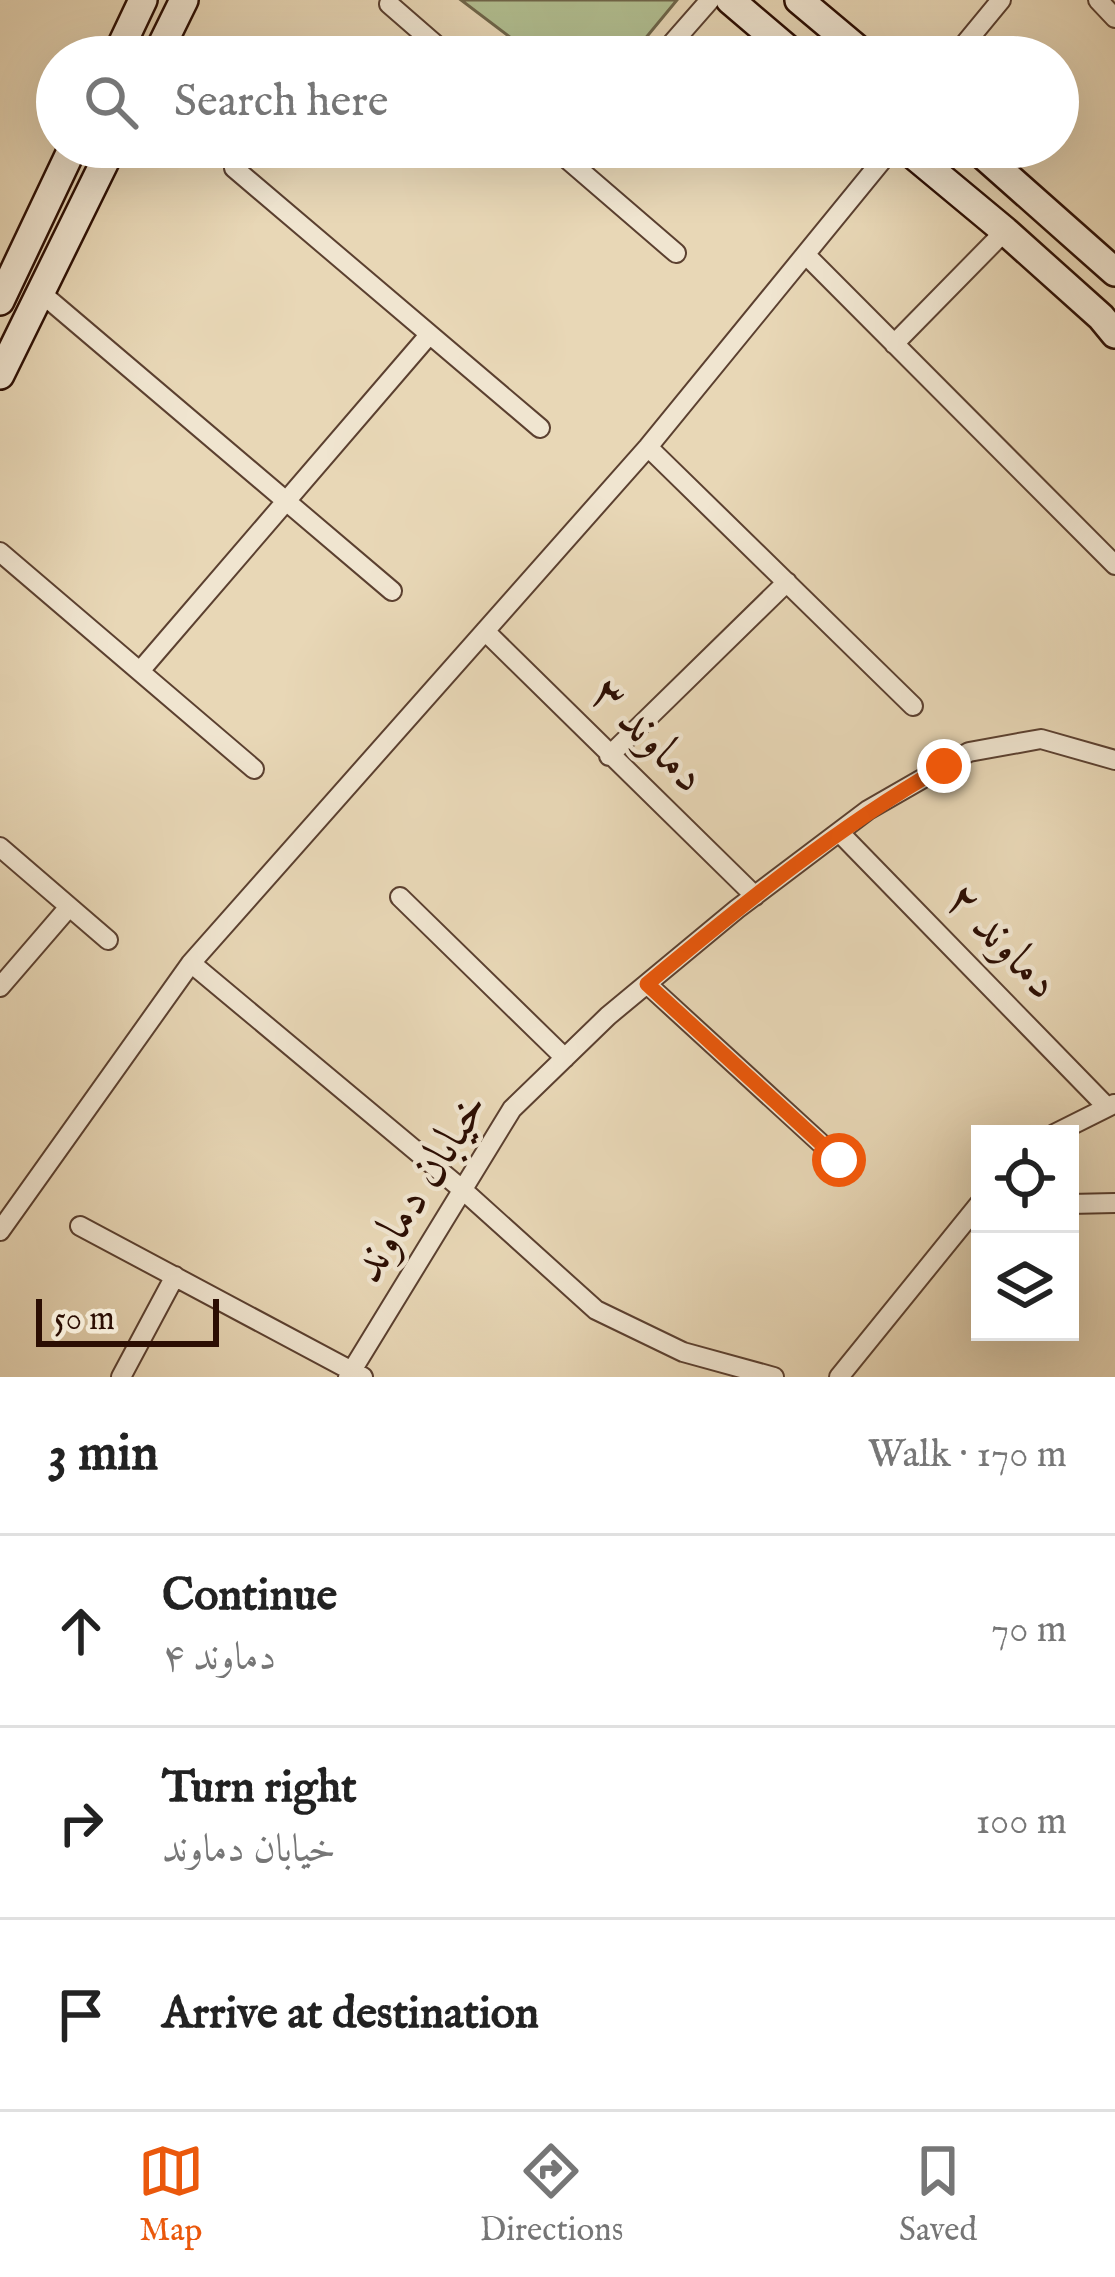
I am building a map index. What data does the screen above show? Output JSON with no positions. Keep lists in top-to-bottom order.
{
  "streets": {
    "street": ["دماوند ۳", "دماوند ۲", "خیابان دماوند"]
  },
  "crossings": [
    ["دماوند ۳", "خیابان دماوند"],
    ["دماوند ۲", "خیابان دماوند"]
  ],
  "scale_bar": "50 m",
  "page": {
    "search": "Search here",
    "scale": "50 m",
    "heading": ["3 min", "Walk · 170 m"],
    "list": [
      ["Continue", "دماوند ۴", "70 m"],
      ["Turn right", "خیابان دماوند", "100 m"],
      "Arrive at destination"
    ],
    "nav": ["Map", "Directions", "Saved"]
  }
}
